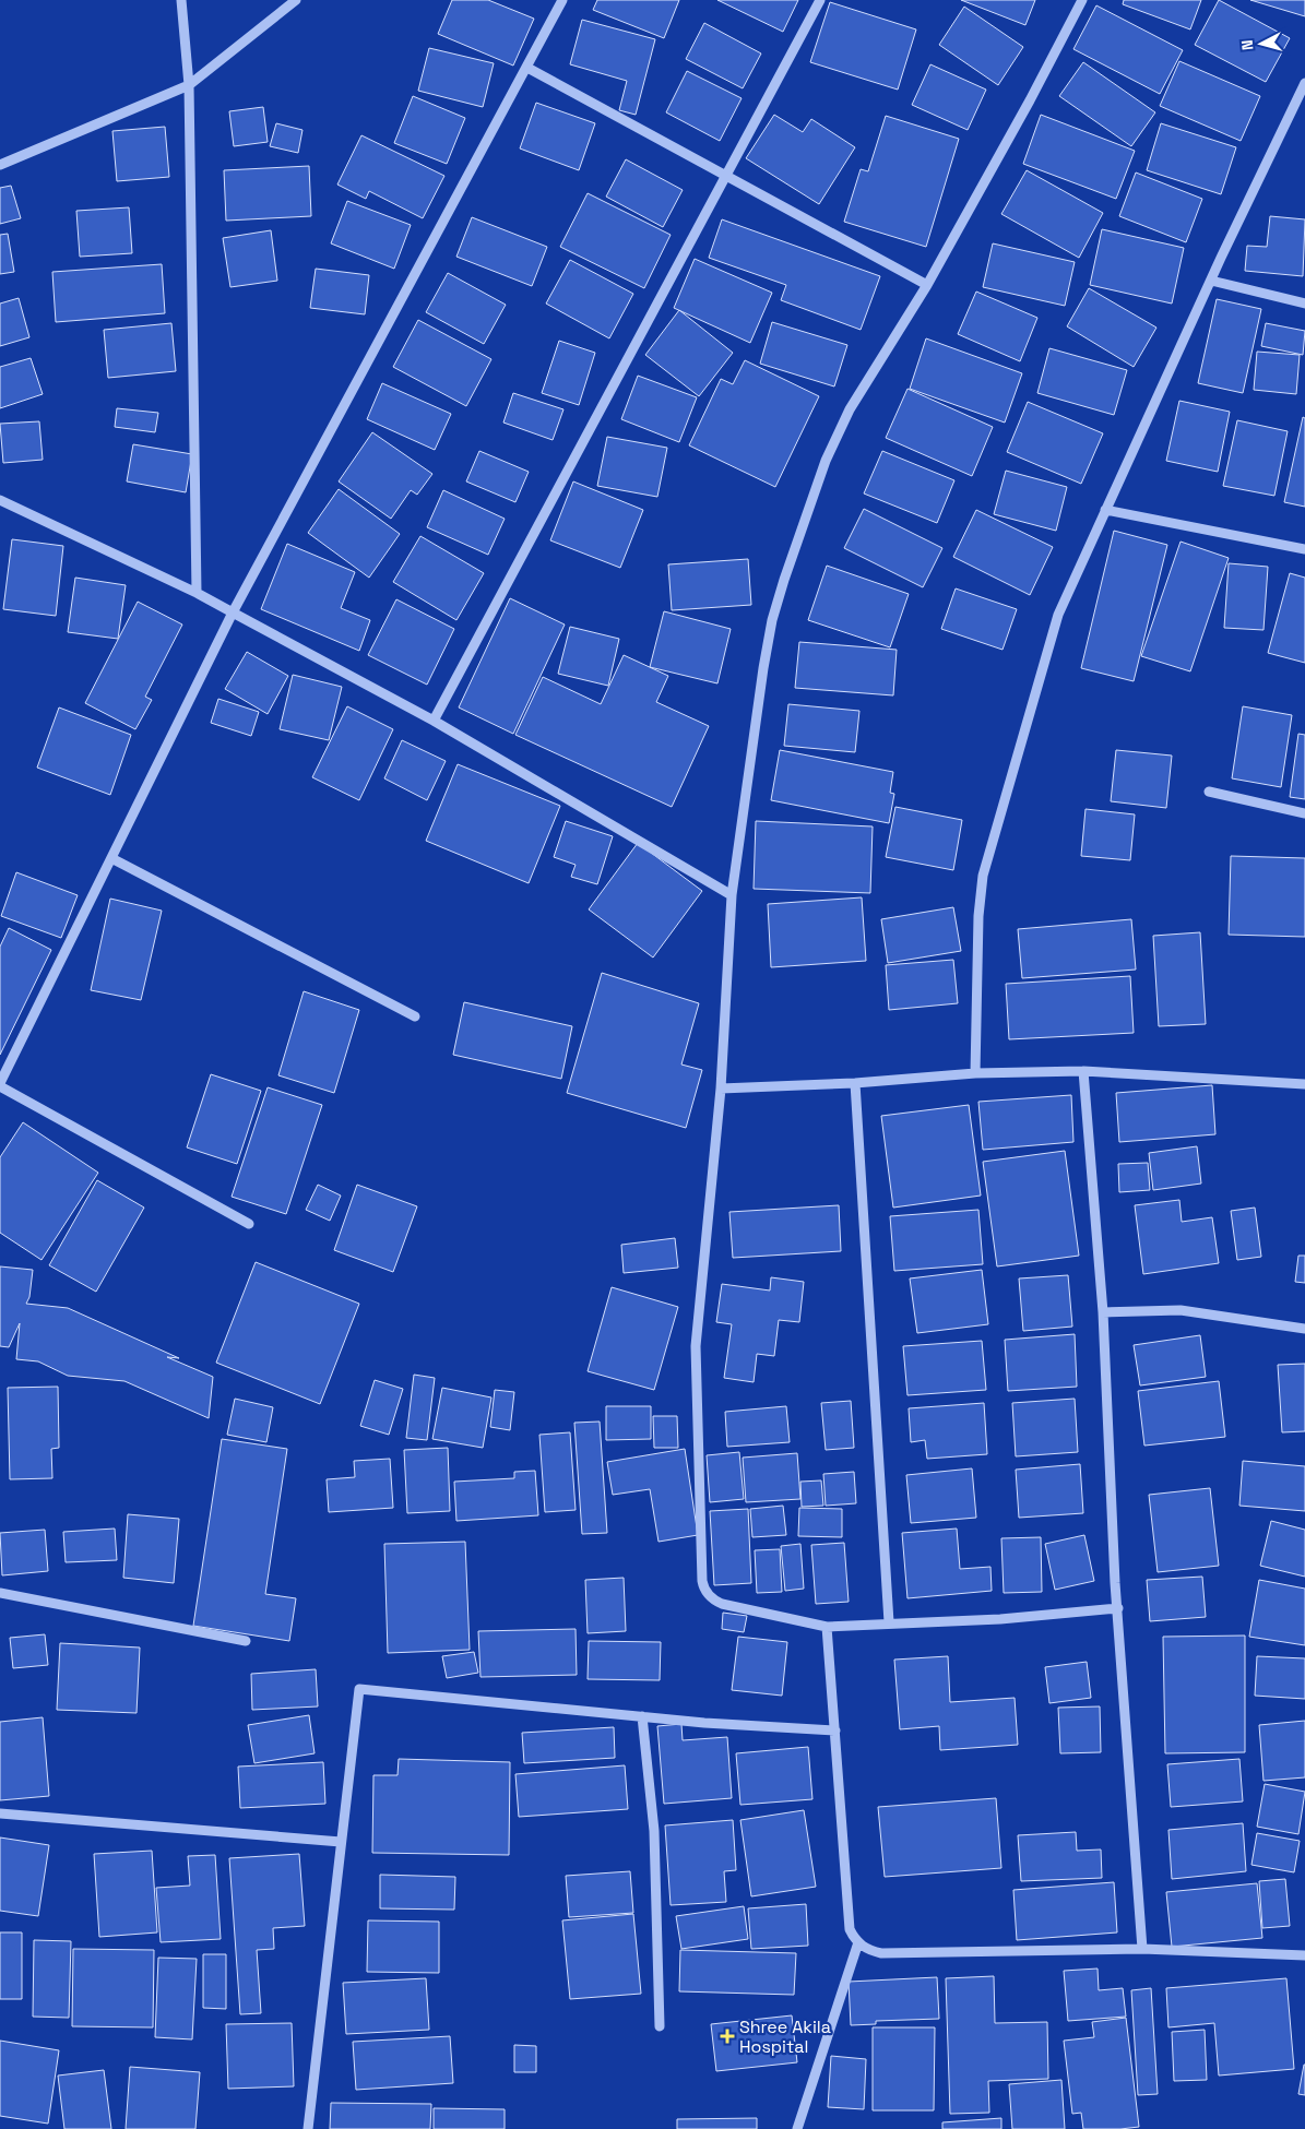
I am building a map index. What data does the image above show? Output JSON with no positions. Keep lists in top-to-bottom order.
{
  "places": {
    "health": ["Shree Akila Hospital"]
  },
  "north": "left"
}
